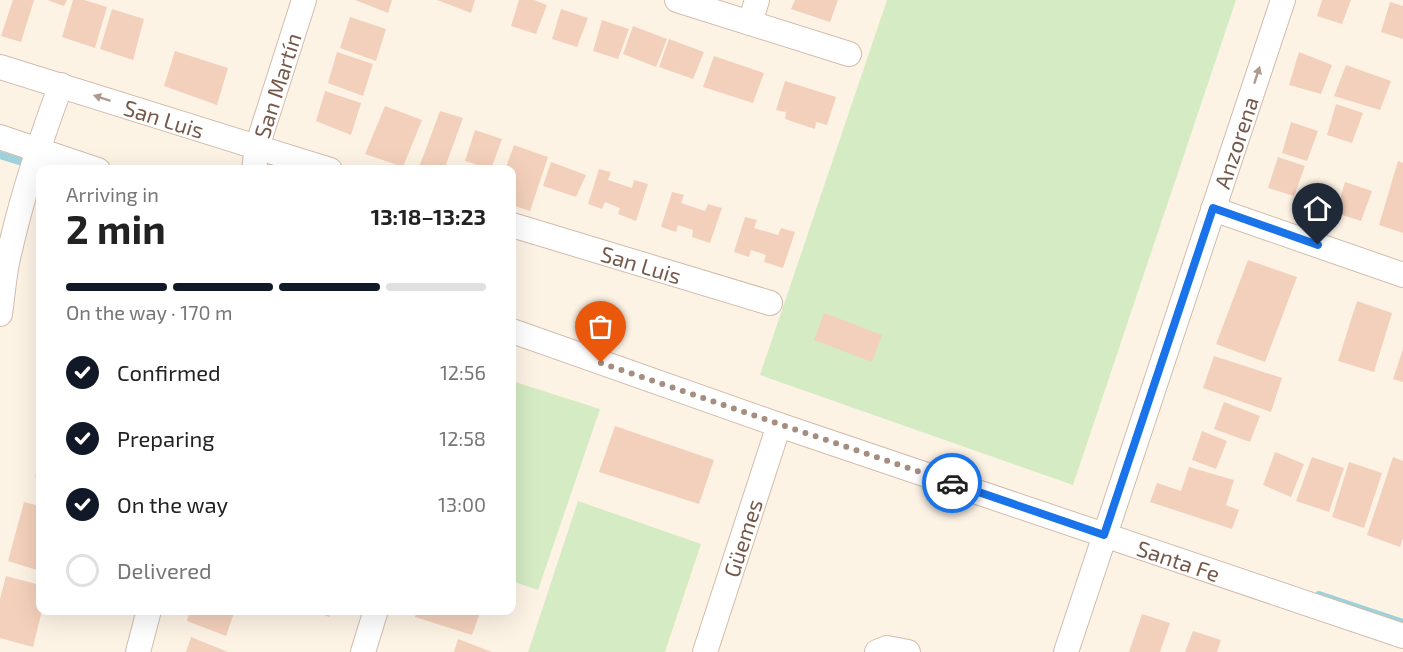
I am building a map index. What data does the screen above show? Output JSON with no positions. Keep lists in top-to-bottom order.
{
  "streets": {
    "street": [
      "San Martín",
      "San Luis",
      "Anzorena",
      "Güemes",
      "Santa Fe"
    ]
  },
  "crossings": [
    ["San Martín", "San Luis"],
    ["Anzorena", "Santa Fe"],
    ["Güemes", "Santa Fe"]
  ],
  "one_way": ["San Luis"],
  "page": {
    "heading": ["2 min", "Arriving in", "13:18–13:23"],
    "bar": "On the way · 170 m",
    "list": [
      ["Confirmed", "12:56"],
      ["Preparing", "12:58"],
      ["On the way", "13:00"],
      "Delivered"
    ]
  }
}
